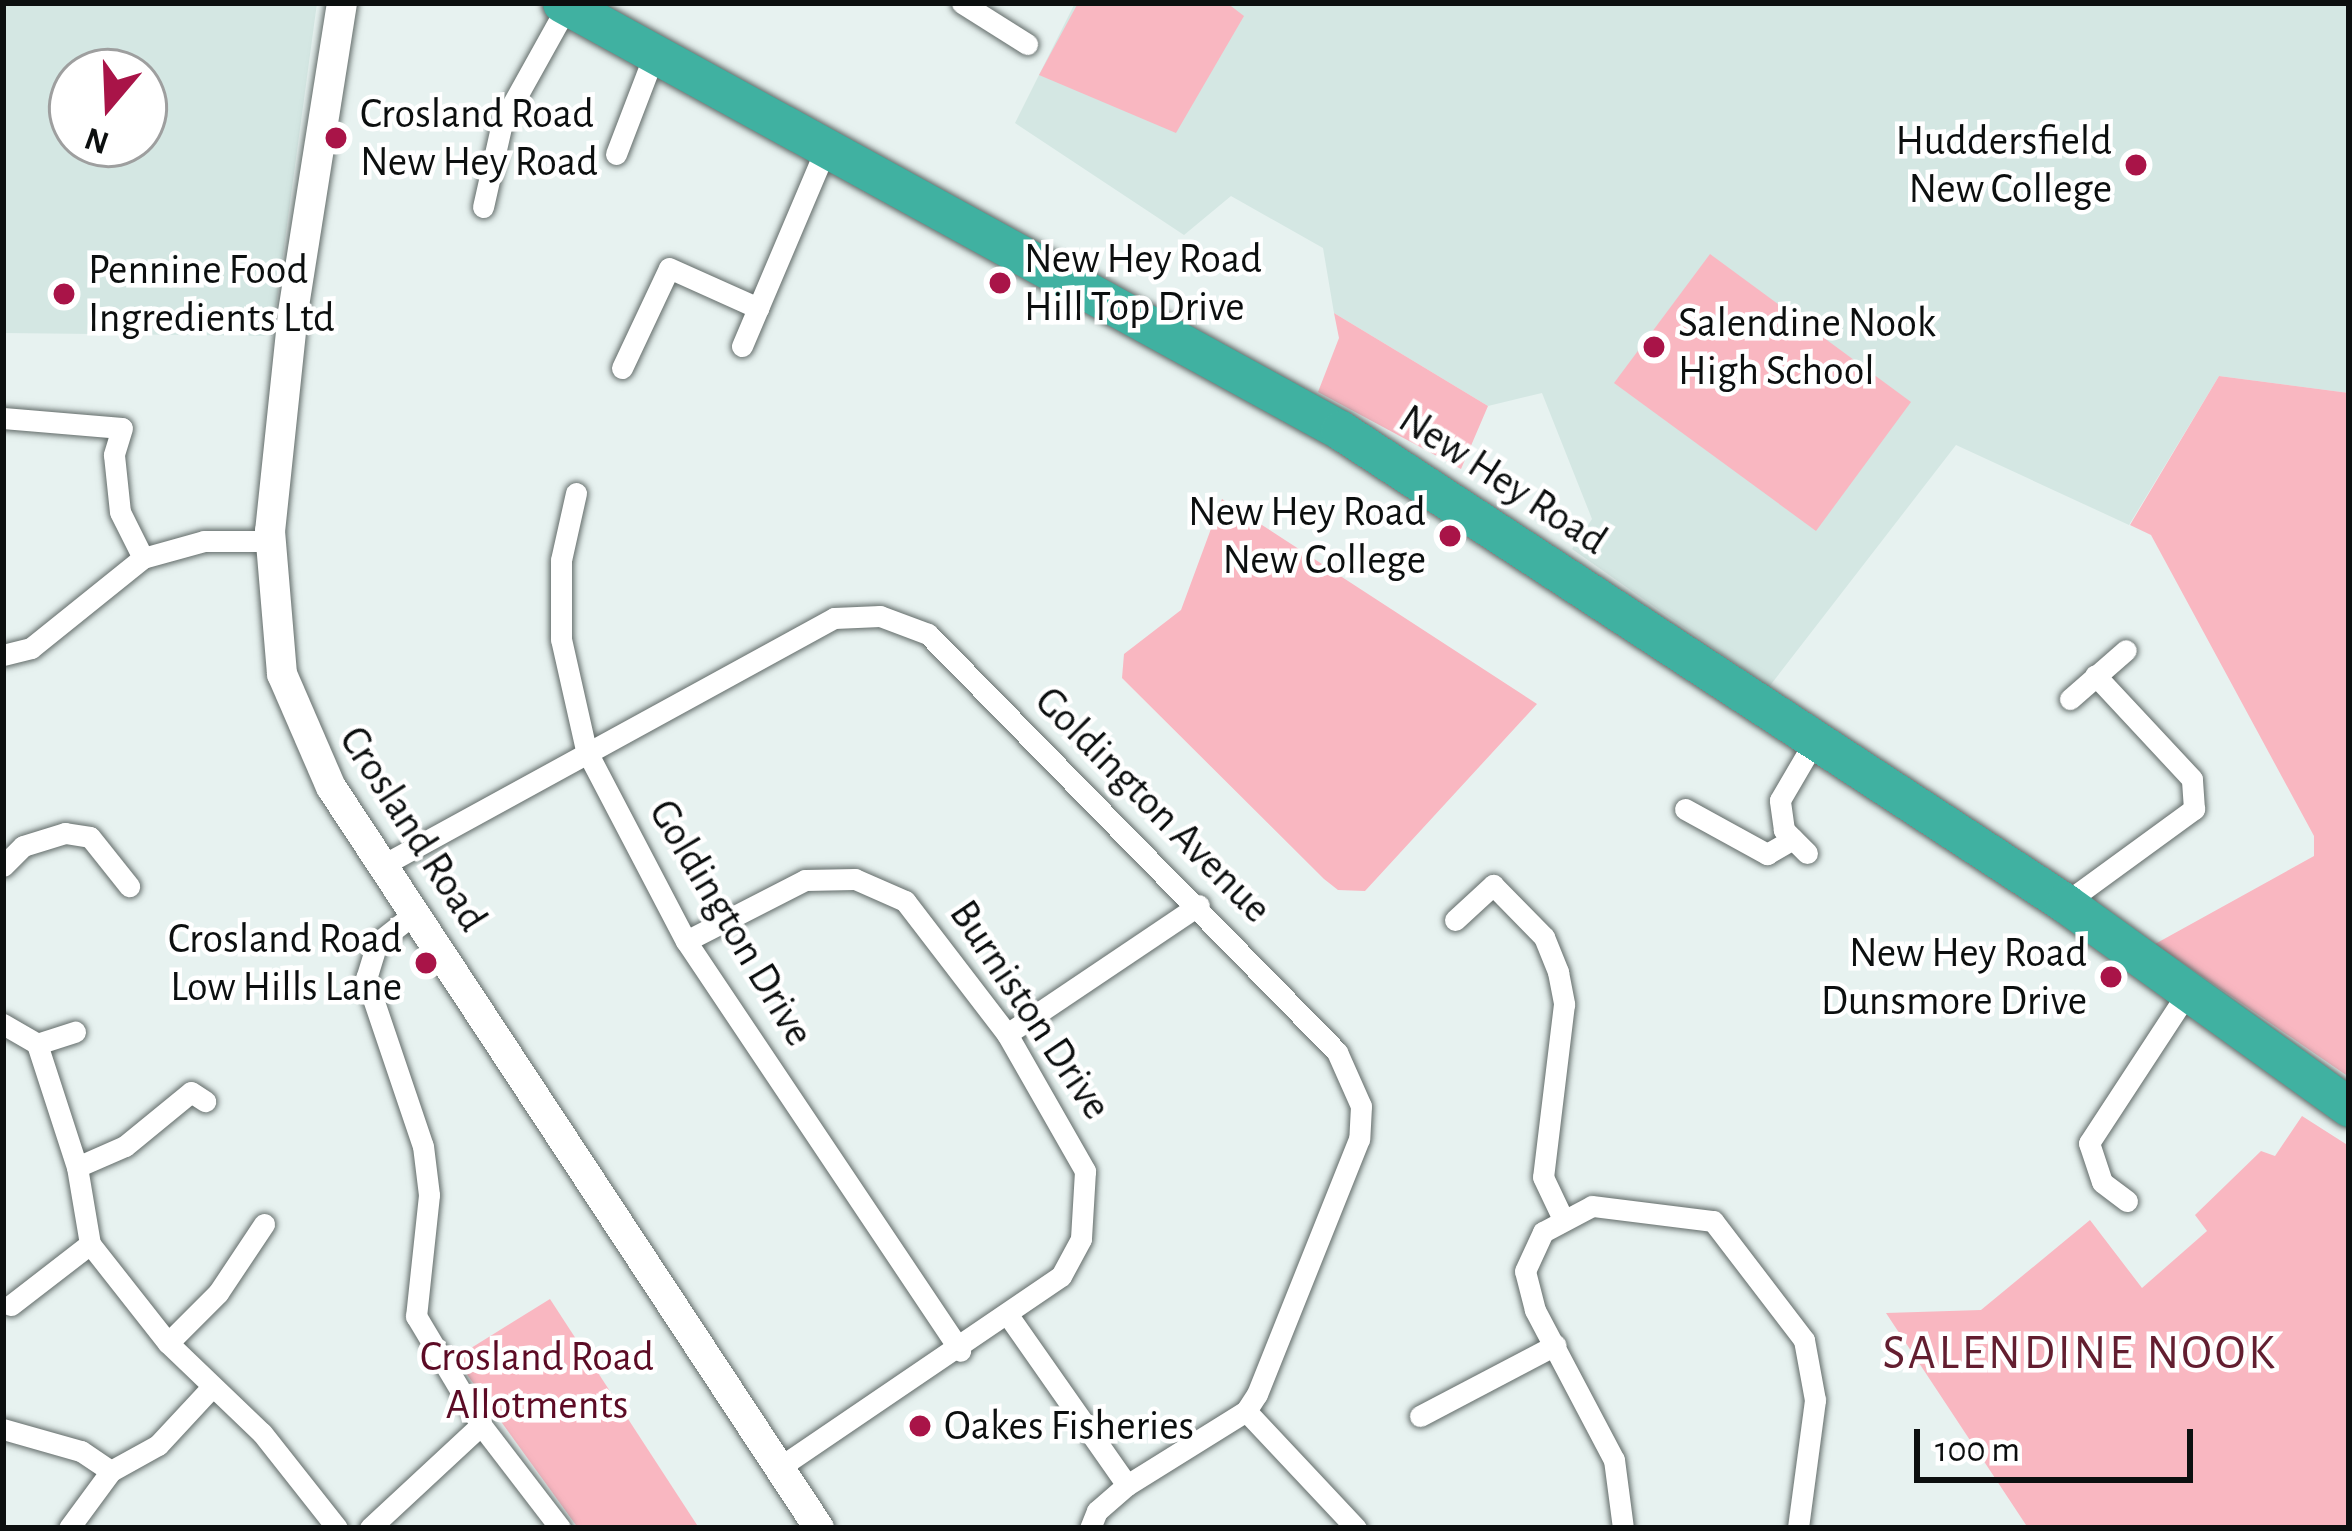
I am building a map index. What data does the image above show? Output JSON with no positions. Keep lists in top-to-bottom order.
{
  "streets": {
    "highway": ["New Hey Road"],
    "street": [
      "Goldington Avenue",
      "Crosland Road",
      "Goldington Drive",
      "Burniston Drive"
    ]
  },
  "crossings": [
    ["Goldington Avenue", "Crosland Road"],
    ["Goldington Avenue", "Goldington Drive"],
    ["Crosland Road", "Burniston Drive"],
    ["Goldington Drive", "Burniston Drive"]
  ],
  "districts": ["SALENDINE NOOK"],
  "parks": ["Crosland Road Allotments"],
  "places": [
    "Crosland Road New Hey Road",
    "Huddersfield New College",
    "New Hey Road Hill Top Drive",
    "Pennine Food Ingredients Ltd",
    "Salendine Nook High School",
    "New Hey Road New College",
    "Crosland Road Low Hills Lane",
    "New Hey Road Dunsmore Drive",
    "Oakes Fisheries"
  ],
  "scale_bar": "100 m",
  "north": "bottom"
}
